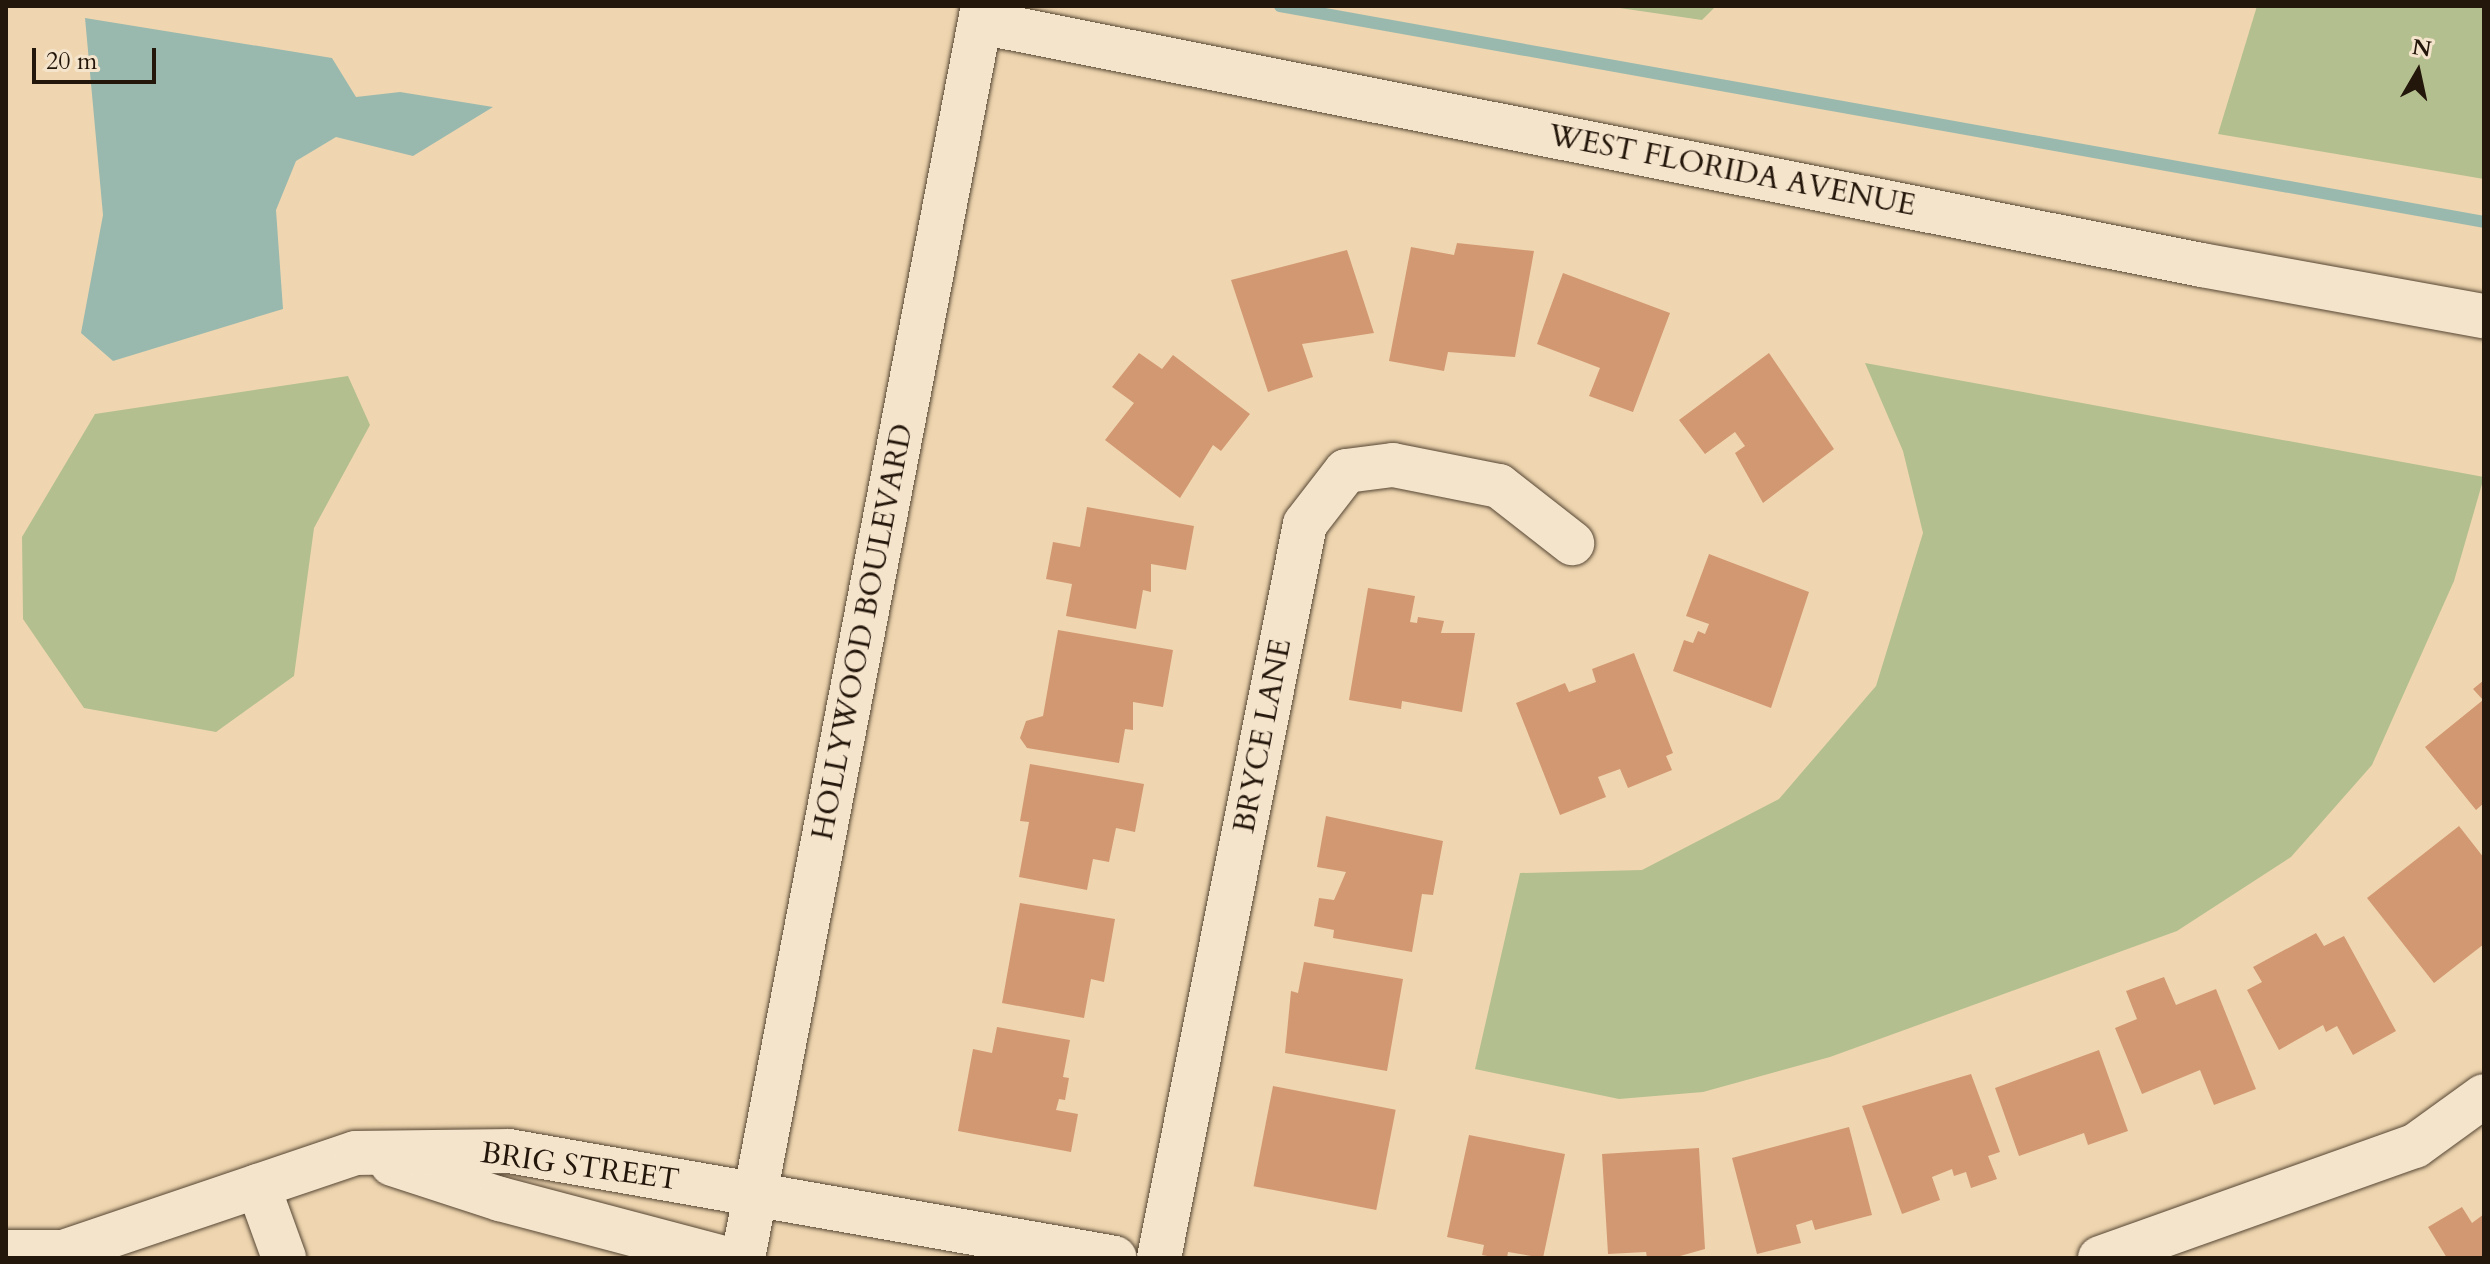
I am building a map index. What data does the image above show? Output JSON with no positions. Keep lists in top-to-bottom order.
{
  "streets": {
    "street": [
      "WEST FLORIDA AVENUE",
      "HOLLYWOOD BOULEVARD",
      "BRYCE LANE",
      "BRIG STREET"
    ]
  },
  "crossings": [
    ["WEST FLORIDA AVENUE", "HOLLYWOOD BOULEVARD"],
    ["HOLLYWOOD BOULEVARD", "BRIG STREET"]
  ],
  "scale_bar": "20 m",
  "north": "top"
}
